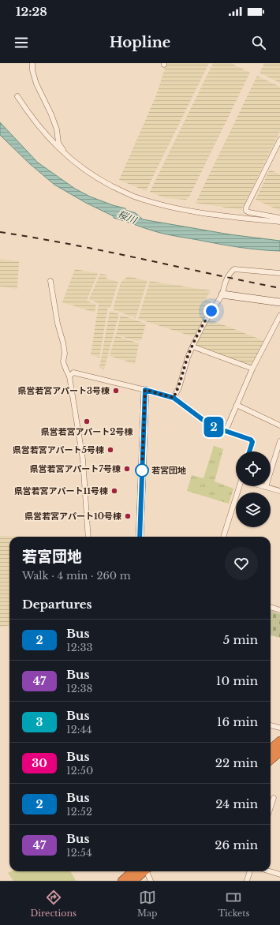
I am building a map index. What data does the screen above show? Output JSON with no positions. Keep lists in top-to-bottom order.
{
  "water": ["桜川"],
  "places": [
    "県営若宮アパート3号棟",
    "県営若宮アパート2号棟",
    "県営若宮アパート5号棟",
    "県営若宮アパート7号棟",
    "若宮団地",
    "県営若宮アパート11号棟",
    "県営若宮アパート10号棟"
  ],
  "lines": ["bus line 2"],
  "page": {
    "status": "12:28",
    "header": "Hopline",
    "on_map": "2",
    "heading": [
      ["若宮団地", "Walk · 4 min · 260 m"],
      "Departures"
    ],
    "list": [
      {
        "mark": "2",
        "name": "Bus",
        "note": "12:33",
        "value": "5 min"
      },
      {
        "mark": "47",
        "name": "Bus",
        "note": "12:38",
        "value": "10 min"
      },
      {
        "mark": "3",
        "name": "Bus",
        "note": "12:44",
        "value": "16 min"
      },
      {
        "mark": "30",
        "name": "Bus",
        "note": "12:50",
        "value": "22 min"
      },
      {
        "mark": "2",
        "name": "Bus",
        "note": "12:52",
        "value": "24 min"
      },
      {
        "mark": "47",
        "name": "Bus",
        "note": "12:54",
        "value": "26 min"
      }
    ],
    "tabs": ["Directions", "Map", "Tickets"]
  }
}
